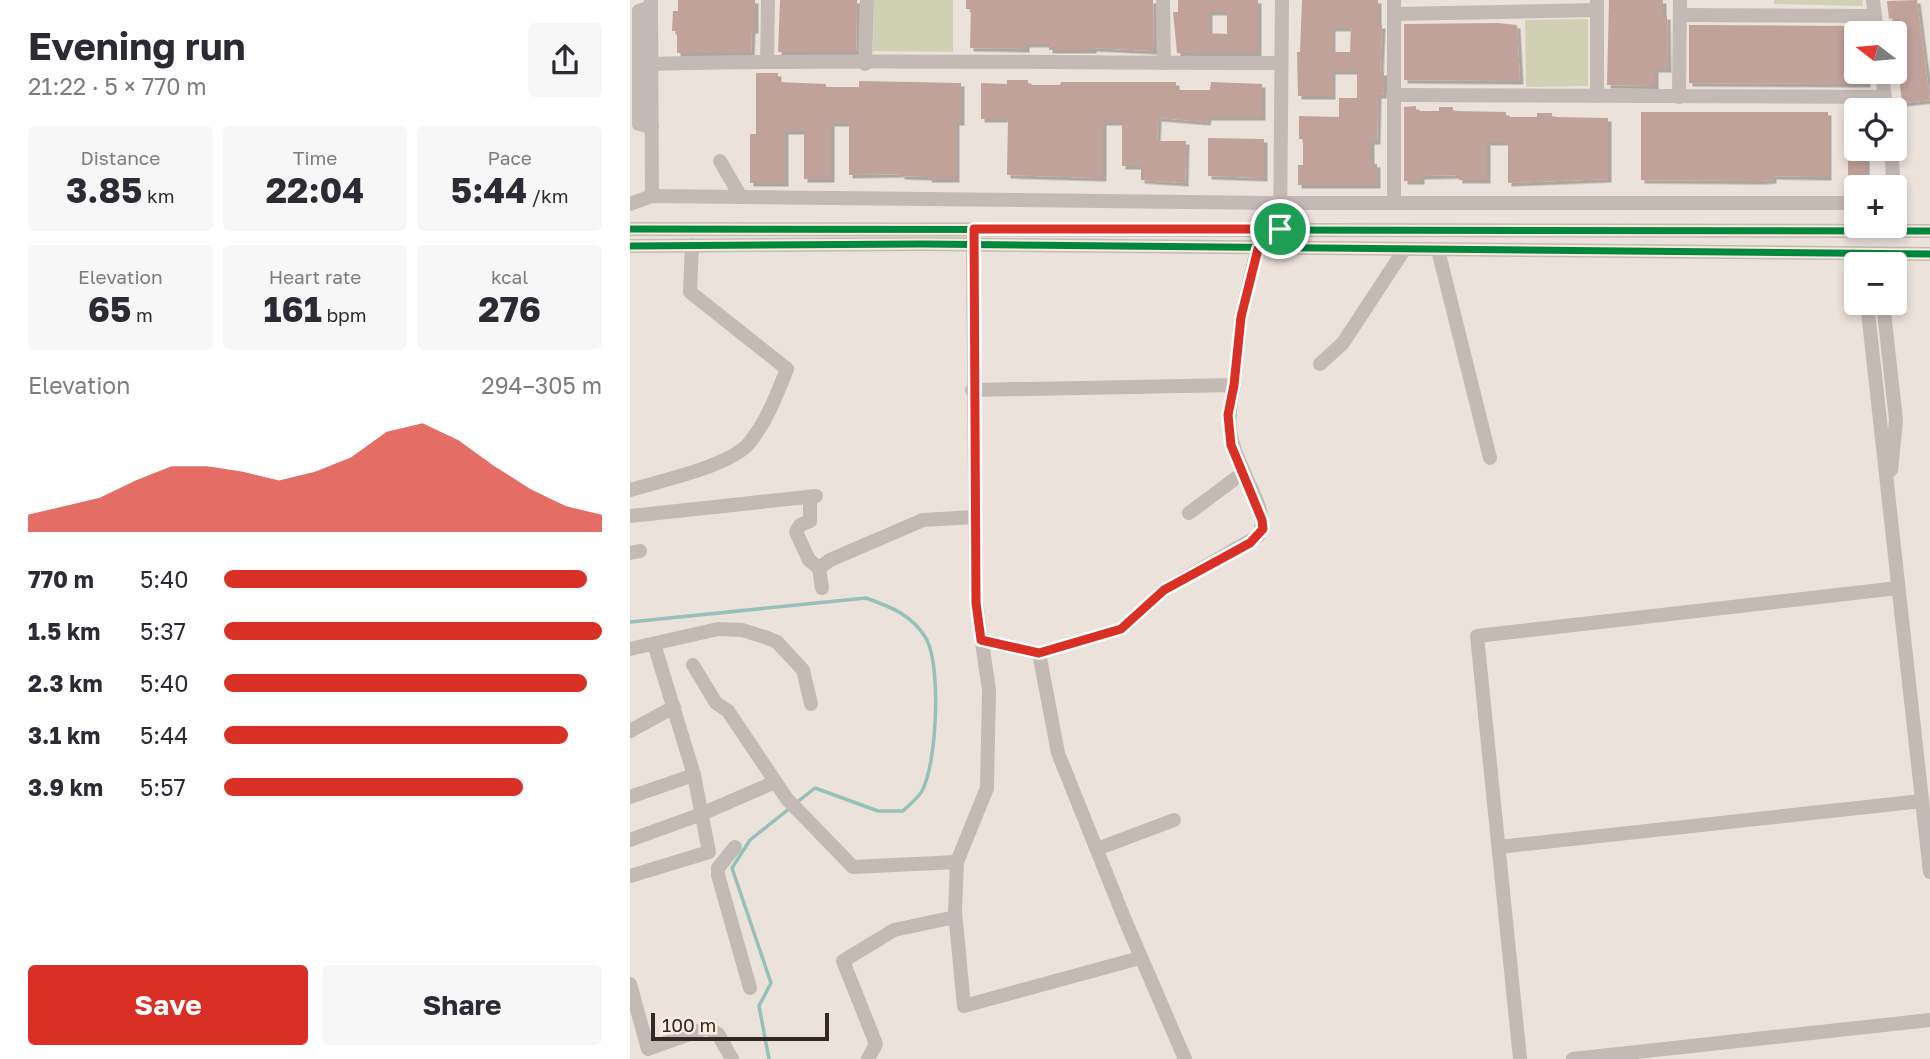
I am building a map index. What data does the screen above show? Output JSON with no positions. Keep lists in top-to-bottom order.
{
  "scale_bar": "100 m",
  "north": "left",
  "page": {
    "heading": ["Evening run", "21:22 · 5 × 770 m"],
    "map_buttons": ["+", "−"],
    "stats": [
      ["Distance", "3.85 km"],
      ["Time", "22:04"],
      ["Pace", "5:44 /km"],
      ["Elevation", "65 m"],
      ["Heart rate", "161 bpm"],
      ["kcal", "276"]
    ],
    "chart": ["Elevation", "294–305 m"],
    "list": [
      {
        "name": "770 m",
        "note": "5:40"
      },
      {
        "name": "1.5 km",
        "note": "5:37"
      },
      {
        "name": "2.3 km",
        "note": "5:40"
      },
      {
        "name": "3.1 km",
        "note": "5:44"
      },
      {
        "name": "3.9 km",
        "note": "5:57"
      }
    ],
    "buttons": ["Save", "Share"],
    "scale": "100 m"
  }
}
